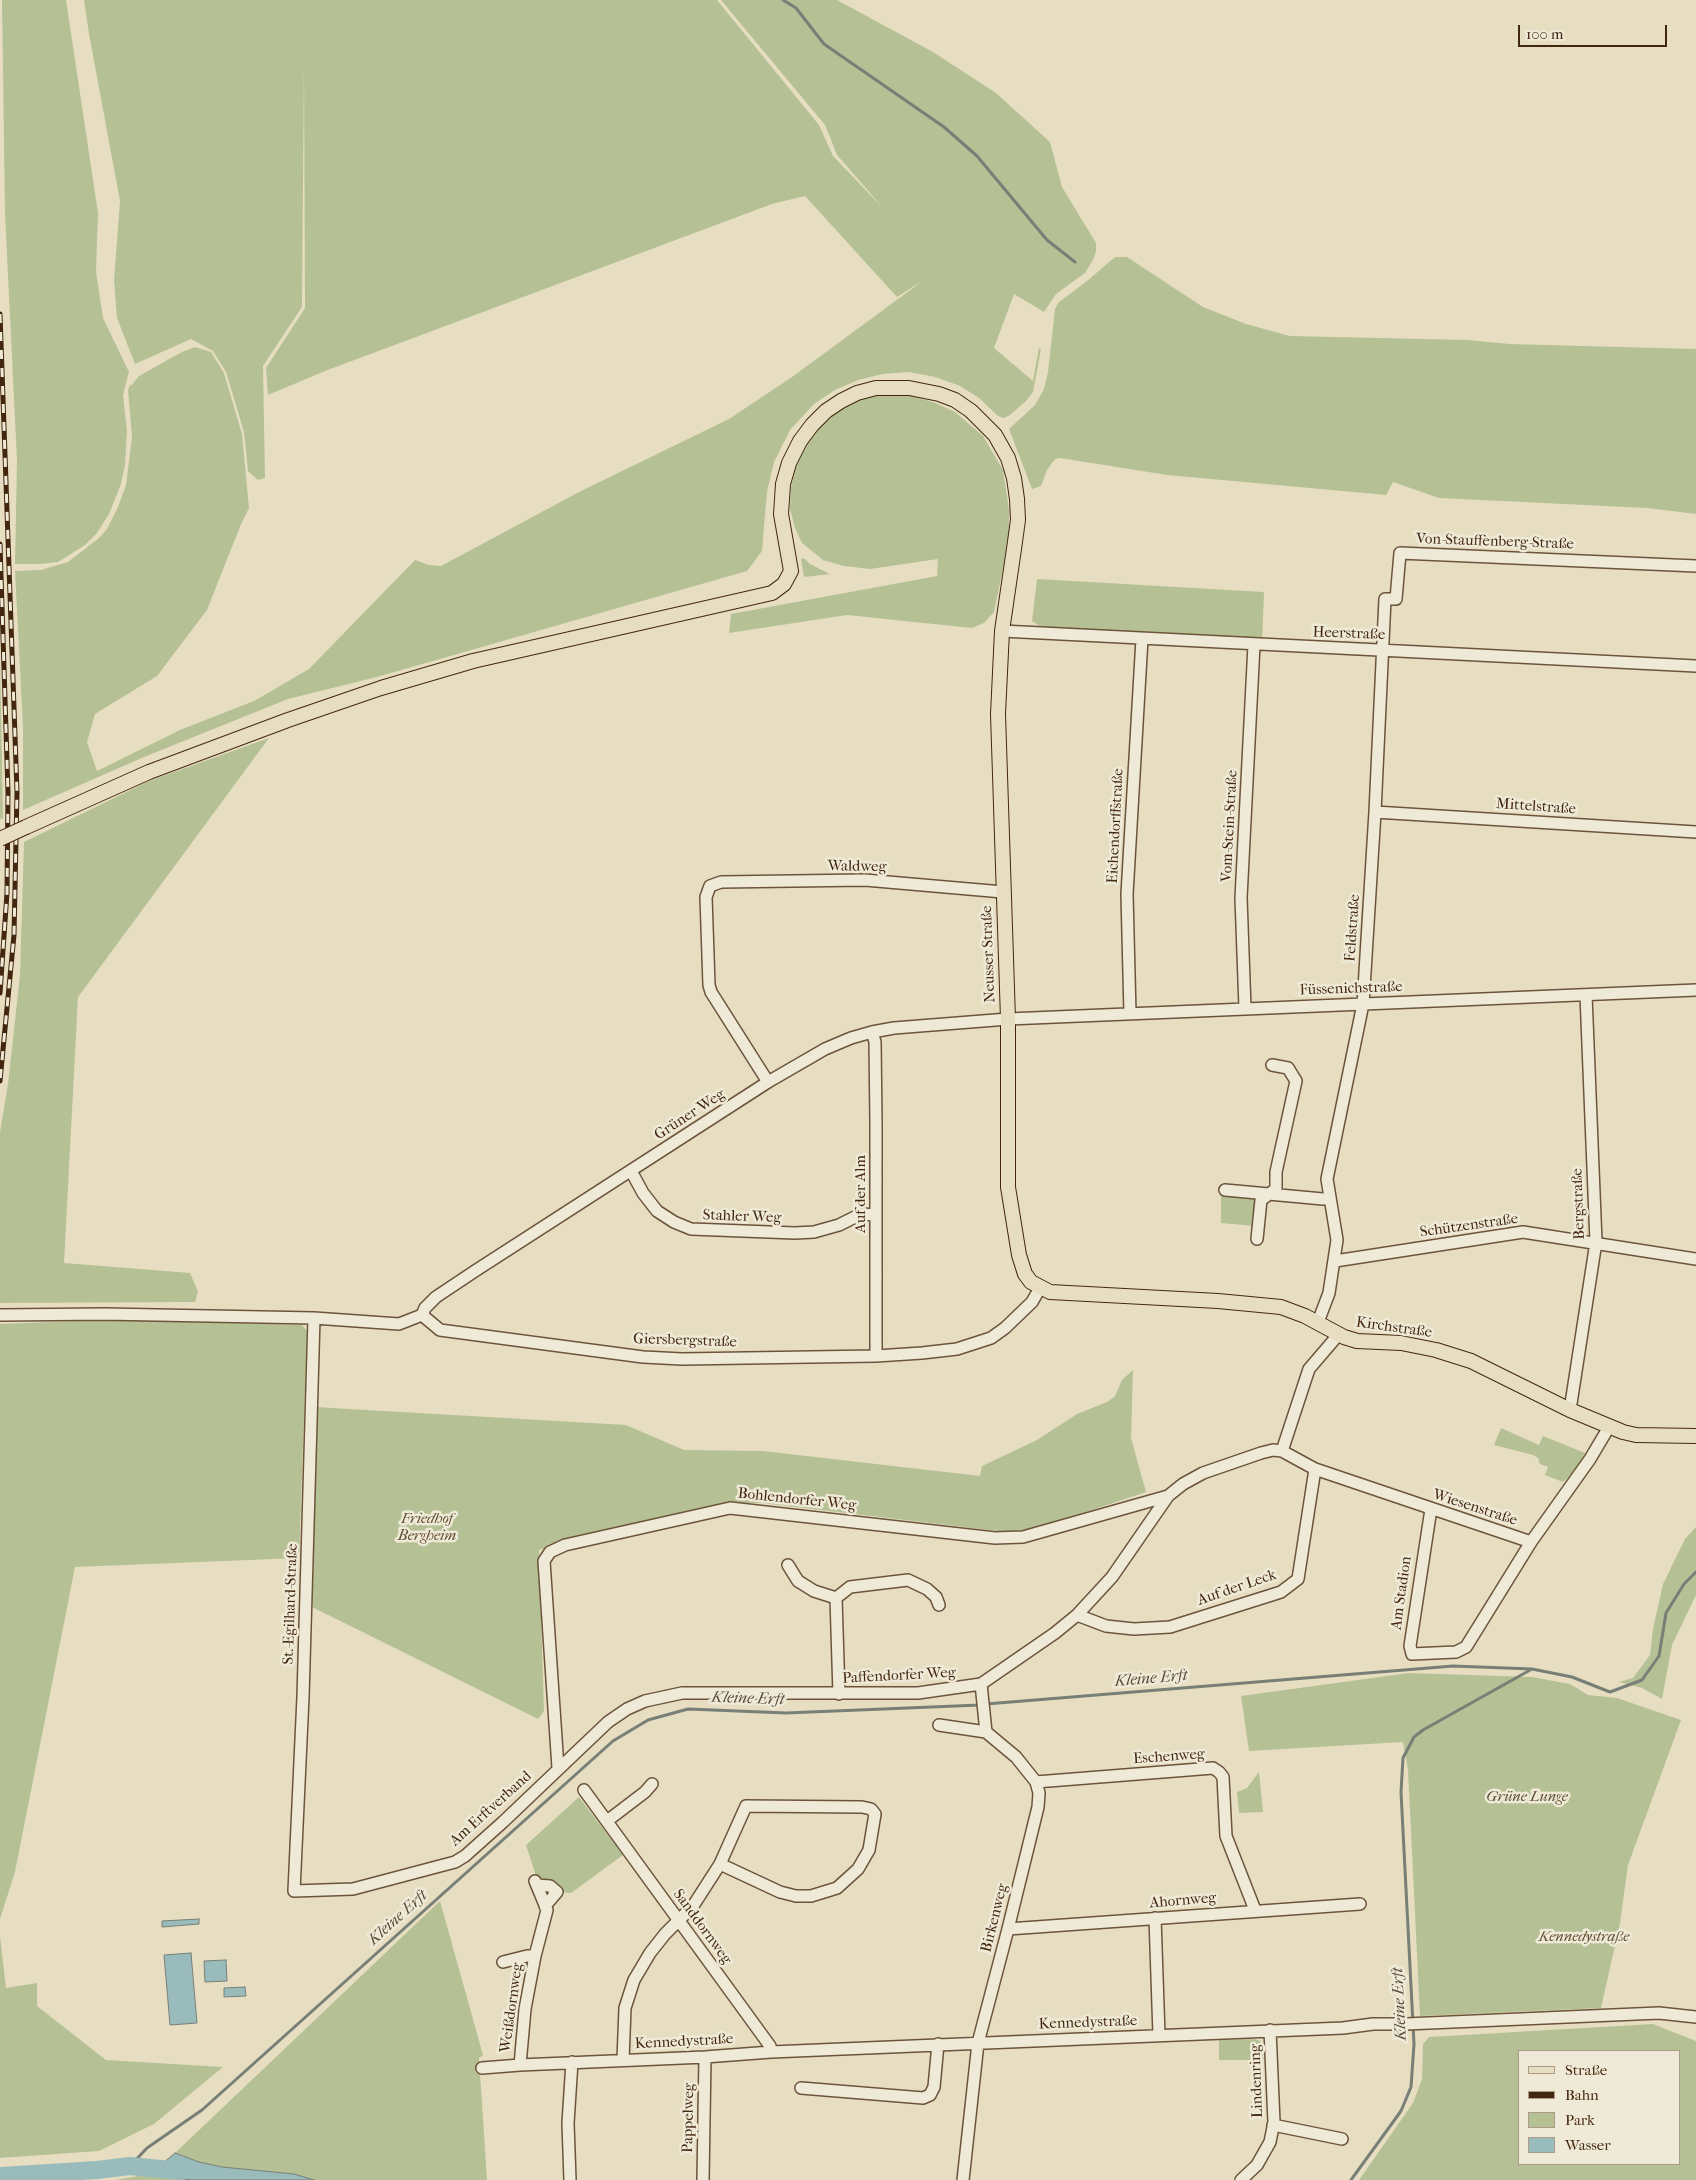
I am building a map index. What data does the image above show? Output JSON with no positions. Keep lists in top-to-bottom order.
{
  "streets": {
    "main road": ["Neusser Straße", "Kirchstraße"],
    "street": [
      "Von-Stauffenberg-Straße",
      "Heerstraße",
      "Mittelstraße",
      "Eichendorffstraße",
      "Vom-Stein-Straße",
      "Waldweg",
      "Feldstraße",
      "Füssenichstraße",
      "Grüner Weg",
      "Auf der Alm",
      "Bergstraße",
      "Stahler Weg",
      "Schützenstraße",
      "Giersbergstraße",
      "Bohlendorfer Weg",
      "Wiesenstraße",
      "Auf der Leck",
      "Am Stadion",
      "St.-Egilhard-Straße",
      "Paffendorfer Weg",
      "Eschenweg",
      "Am Erftverband",
      "Ahornweg",
      "Birkenweg",
      "Sanddornweg",
      "Weißdornweg",
      "Kennedystraße",
      "Lindenring",
      "Pappelweg"
    ]
  },
  "crossings": [
    ["Von-Stauffenberg-Straße", "Heerstraße"],
    ["Von-Stauffenberg-Straße", "Feldstraße"],
    ["Heerstraße", "Eichendorffstraße"],
    ["Heerstraße", "Vom-Stein-Straße"],
    ["Heerstraße", "Feldstraße"],
    ["Heerstraße", "Neusser Straße"],
    ["Mittelstraße", "Feldstraße"],
    ["Eichendorffstraße", "Füssenichstraße"],
    ["Vom-Stein-Straße", "Füssenichstraße"],
    ["Waldweg", "Neusser Straße"],
    ["Waldweg", "Grüner Weg"],
    ["Feldstraße", "Füssenichstraße"],
    ["Feldstraße", "Schützenstraße"],
    ["Feldstraße", "Kirchstraße"],
    ["Neusser Straße", "Füssenichstraße"],
    ["Neusser Straße", "Grüner Weg"],
    ["Neusser Straße", "Kirchstraße"],
    ["Neusser Straße", "Giersbergstraße"],
    ["Füssenichstraße", "Grüner Weg"],
    ["Füssenichstraße", "Bergstraße"],
    ["Grüner Weg", "Auf der Alm"],
    ["Grüner Weg", "Stahler Weg"],
    ["Grüner Weg", "Giersbergstraße"],
    ["Auf der Alm", "Stahler Weg"],
    ["Auf der Alm", "Giersbergstraße"],
    ["Bergstraße", "Schützenstraße"],
    ["Bergstraße", "Kirchstraße"],
    ["Kirchstraße", "Giersbergstraße"],
    ["Kirchstraße", "Wiesenstraße"],
    ["Bohlendorfer Weg", "Paffendorfer Weg"],
    ["Bohlendorfer Weg", "Am Erftverband"],
    ["Wiesenstraße", "Auf der Leck"],
    ["Wiesenstraße", "Am Stadion"],
    ["Wiesenstraße", "Paffendorfer Weg"],
    ["Auf der Leck", "Paffendorfer Weg"],
    ["St.-Egilhard-Straße", "Am Erftverband"],
    ["Paffendorfer Weg", "Am Erftverband"],
    ["Eschenweg", "Ahornweg"],
    ["Eschenweg", "Birkenweg"],
    ["Ahornweg", "Birkenweg"],
    ["Birkenweg", "Kennedystraße"],
    ["Sanddornweg", "Kennedystraße"],
    ["Weißdornweg", "Kennedystraße"],
    ["Kennedystraße", "Lindenring"],
    ["Kennedystraße", "Pappelweg"]
  ],
  "water": ["Kleine Erft"],
  "parks": ["Friedhof Bergheim", "Grüne Lunge", "Kennedystraße"],
  "legend": [
    "Straße",
    "Bahn",
    "Park",
    "Wasser"
  ],
  "scale_bar": "100 m"
}
